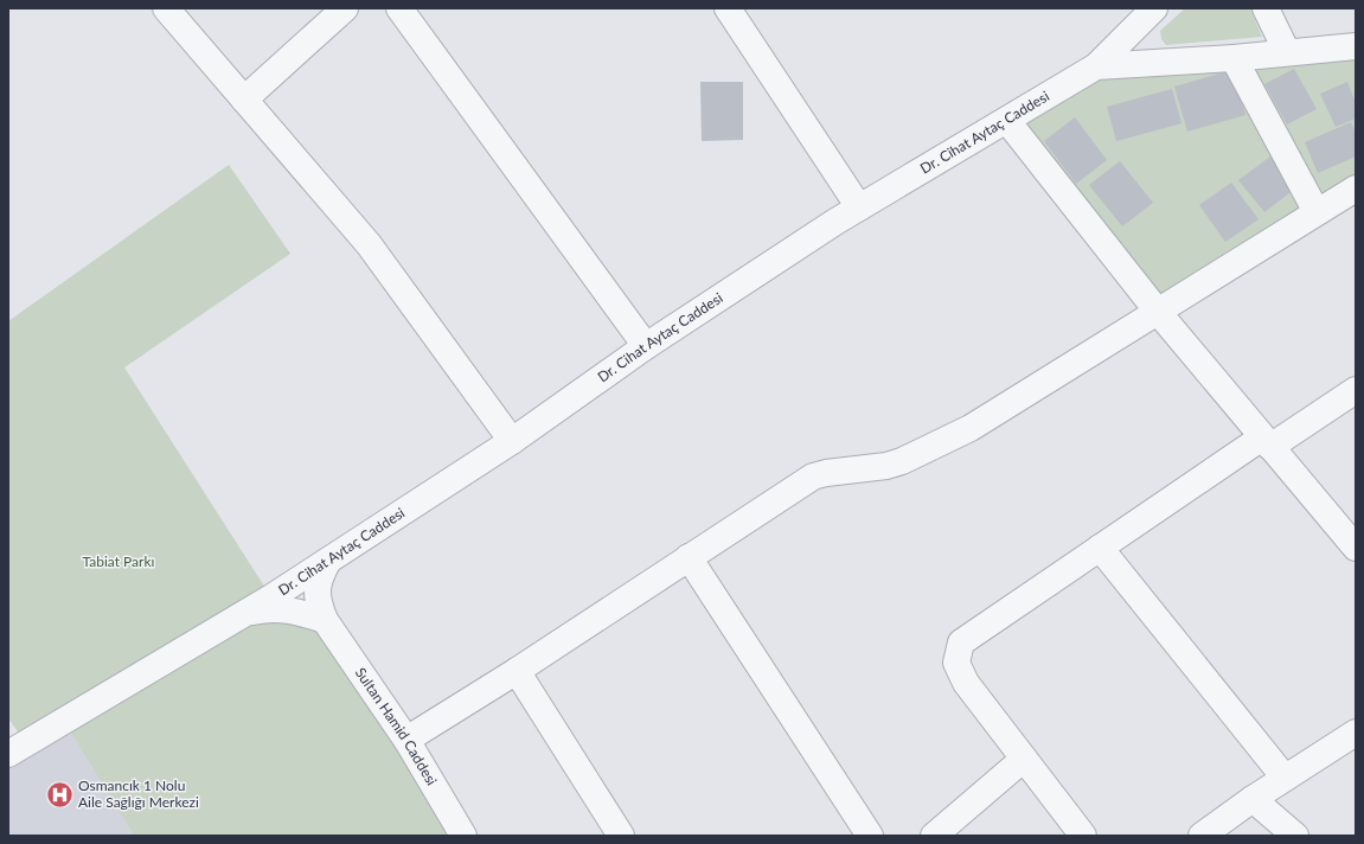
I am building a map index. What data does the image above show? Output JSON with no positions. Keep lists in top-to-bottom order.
{
  "streets": {
    "street": ["Dr. Cihat Aytaç Caddesi", "Sultan Hamid Caddesi"]
  },
  "crossings": [
    ["Dr. Cihat Aytaç Caddesi", "Sultan Hamid Caddesi"]
  ],
  "parks": ["Tabiat Parkı"],
  "places": {
    "hospital": ["Osmancık 1 Nolu Aile Sağlığı Merkezi"]
  }
}
